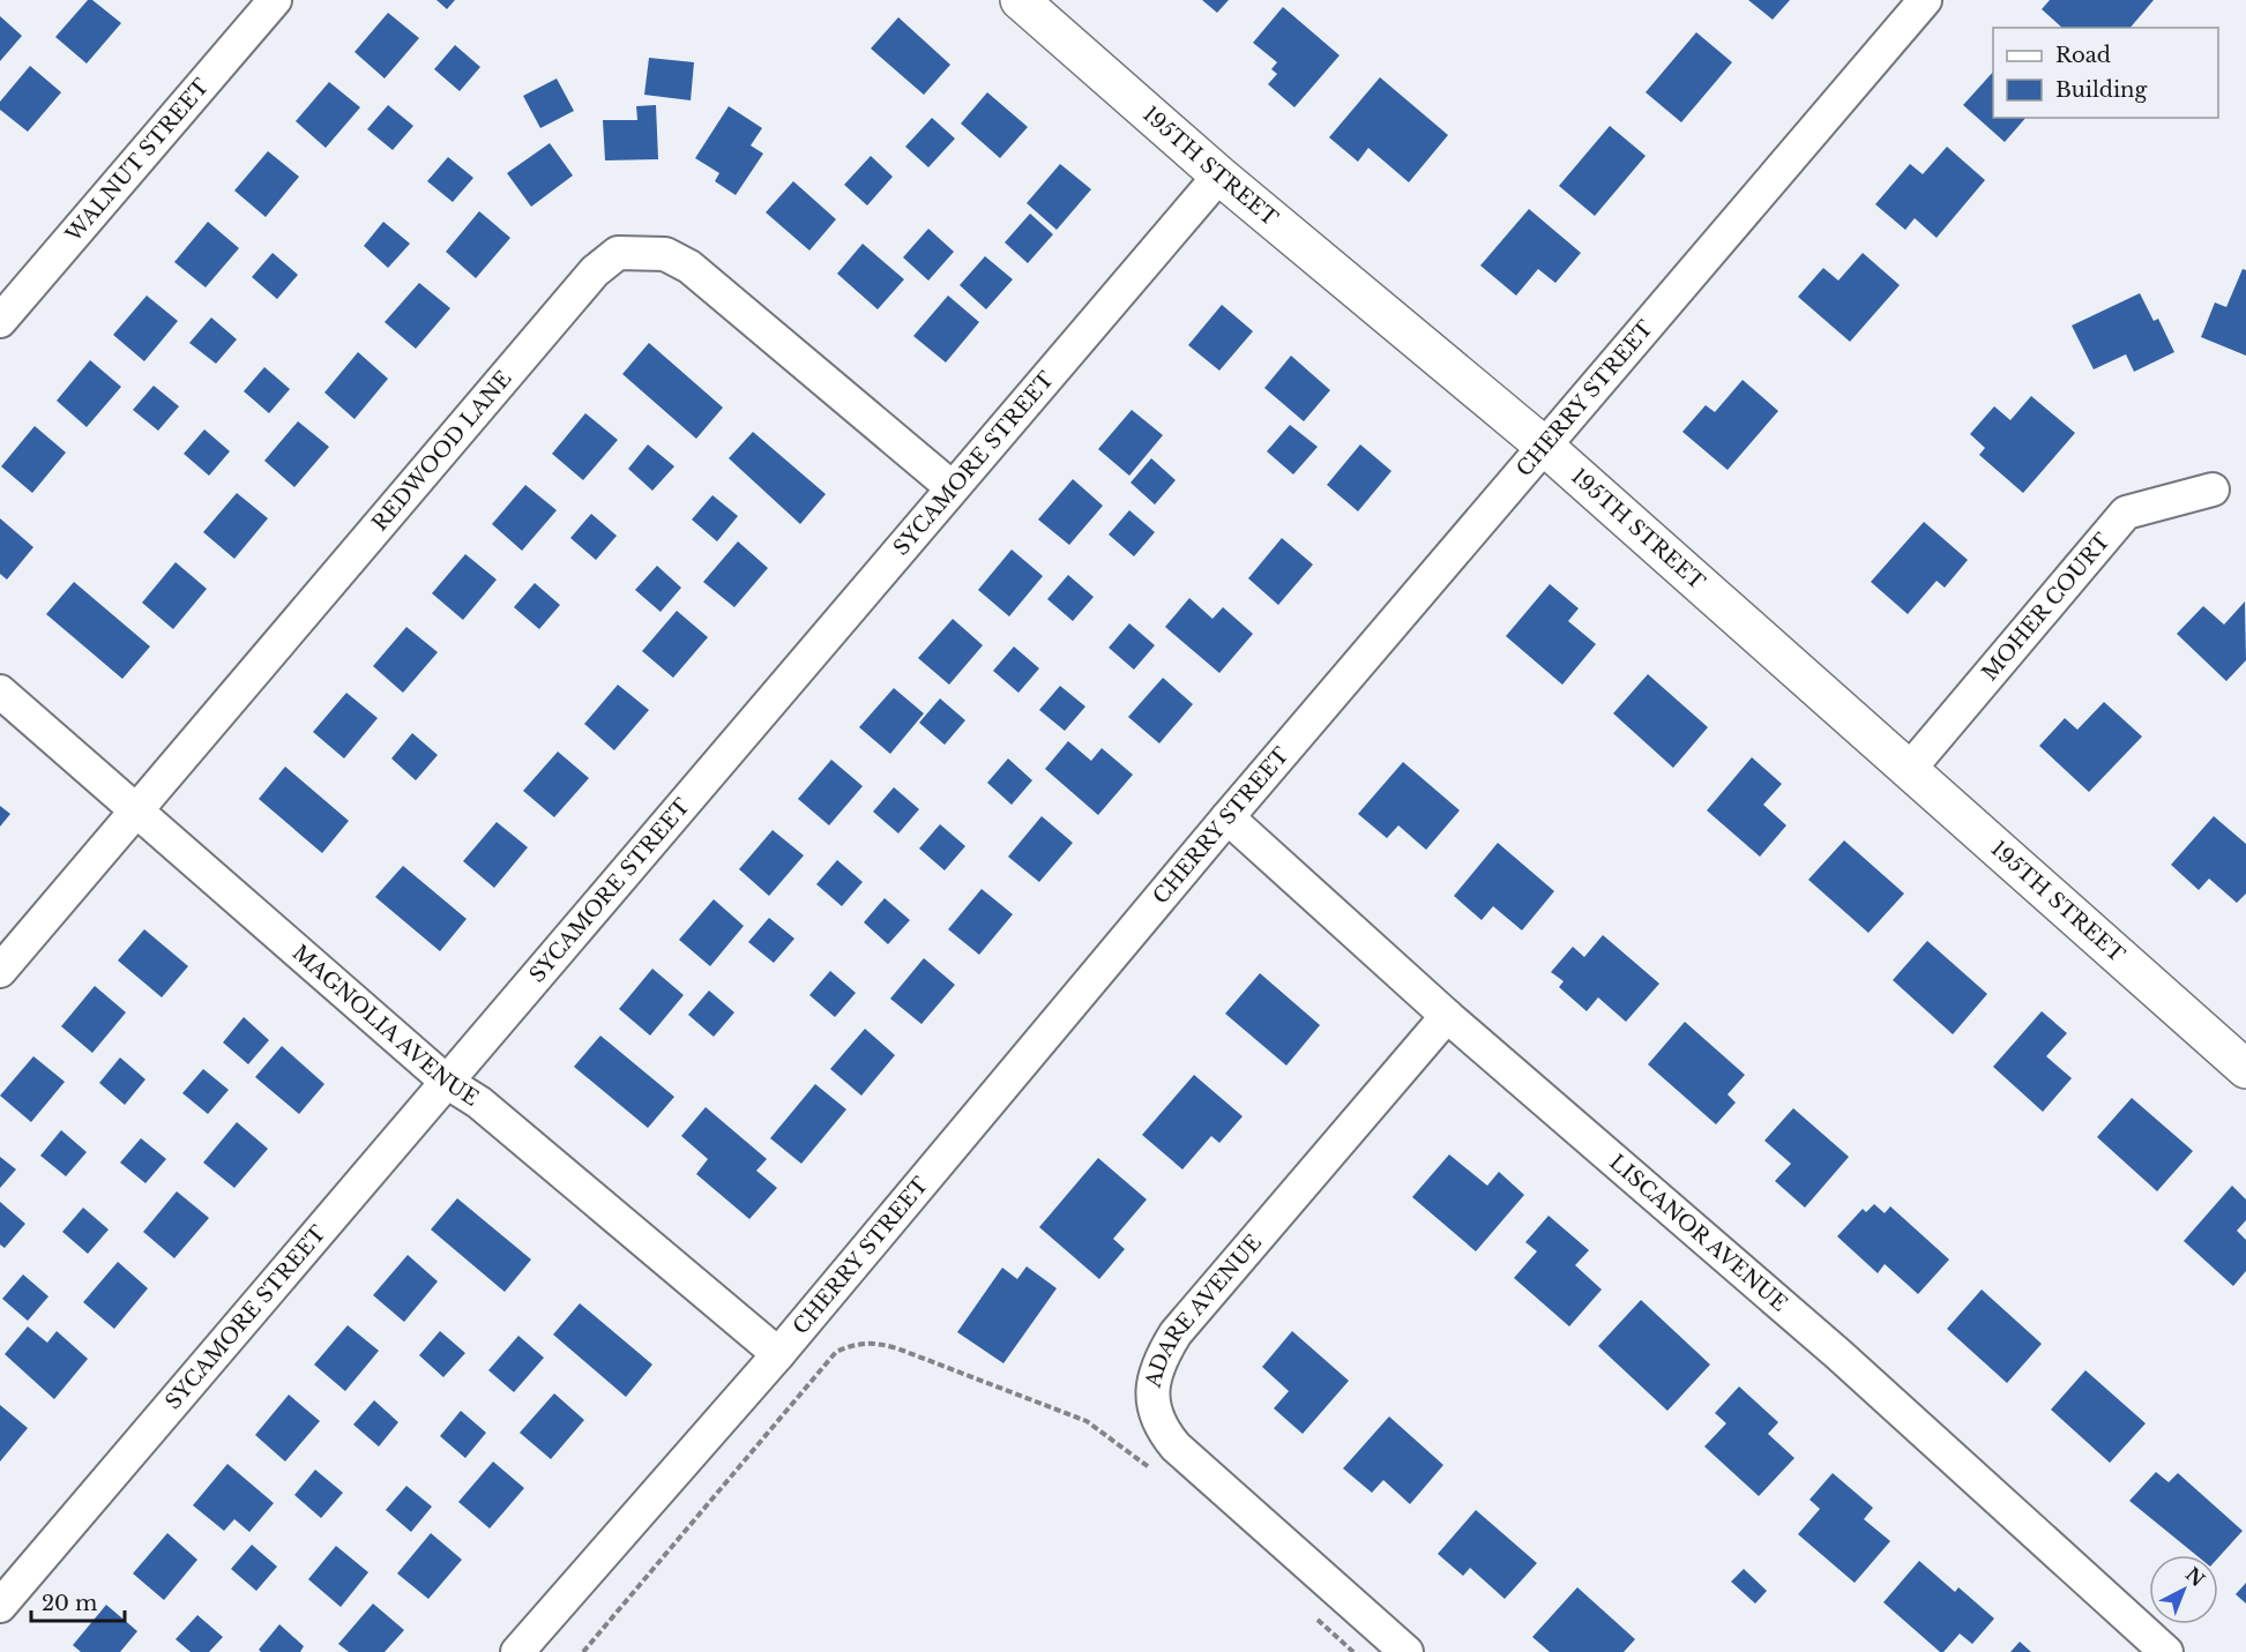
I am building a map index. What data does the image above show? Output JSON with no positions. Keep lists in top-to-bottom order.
{
  "streets": {
    "street": [
      "WALNUT STREET",
      "195TH STREET",
      "CHERRY STREET",
      "REDWOOD LANE",
      "SYCAMORE STREET",
      "MOHER COURT",
      "MAGNOLIA AVENUE",
      "LISCANOR AVENUE",
      "ADARE AVENUE"
    ]
  },
  "crossings": [
    ["195TH STREET", "CHERRY STREET"],
    ["195TH STREET", "SYCAMORE STREET"],
    ["195TH STREET", "MOHER COURT"],
    ["CHERRY STREET", "MAGNOLIA AVENUE"],
    ["CHERRY STREET", "LISCANOR AVENUE"],
    ["REDWOOD LANE", "SYCAMORE STREET"],
    ["REDWOOD LANE", "MAGNOLIA AVENUE"],
    ["SYCAMORE STREET", "MAGNOLIA AVENUE"],
    ["LISCANOR AVENUE", "ADARE AVENUE"]
  ],
  "legend": ["Road", "Building"],
  "scale_bar": "20 m",
  "north": "top right"
}
